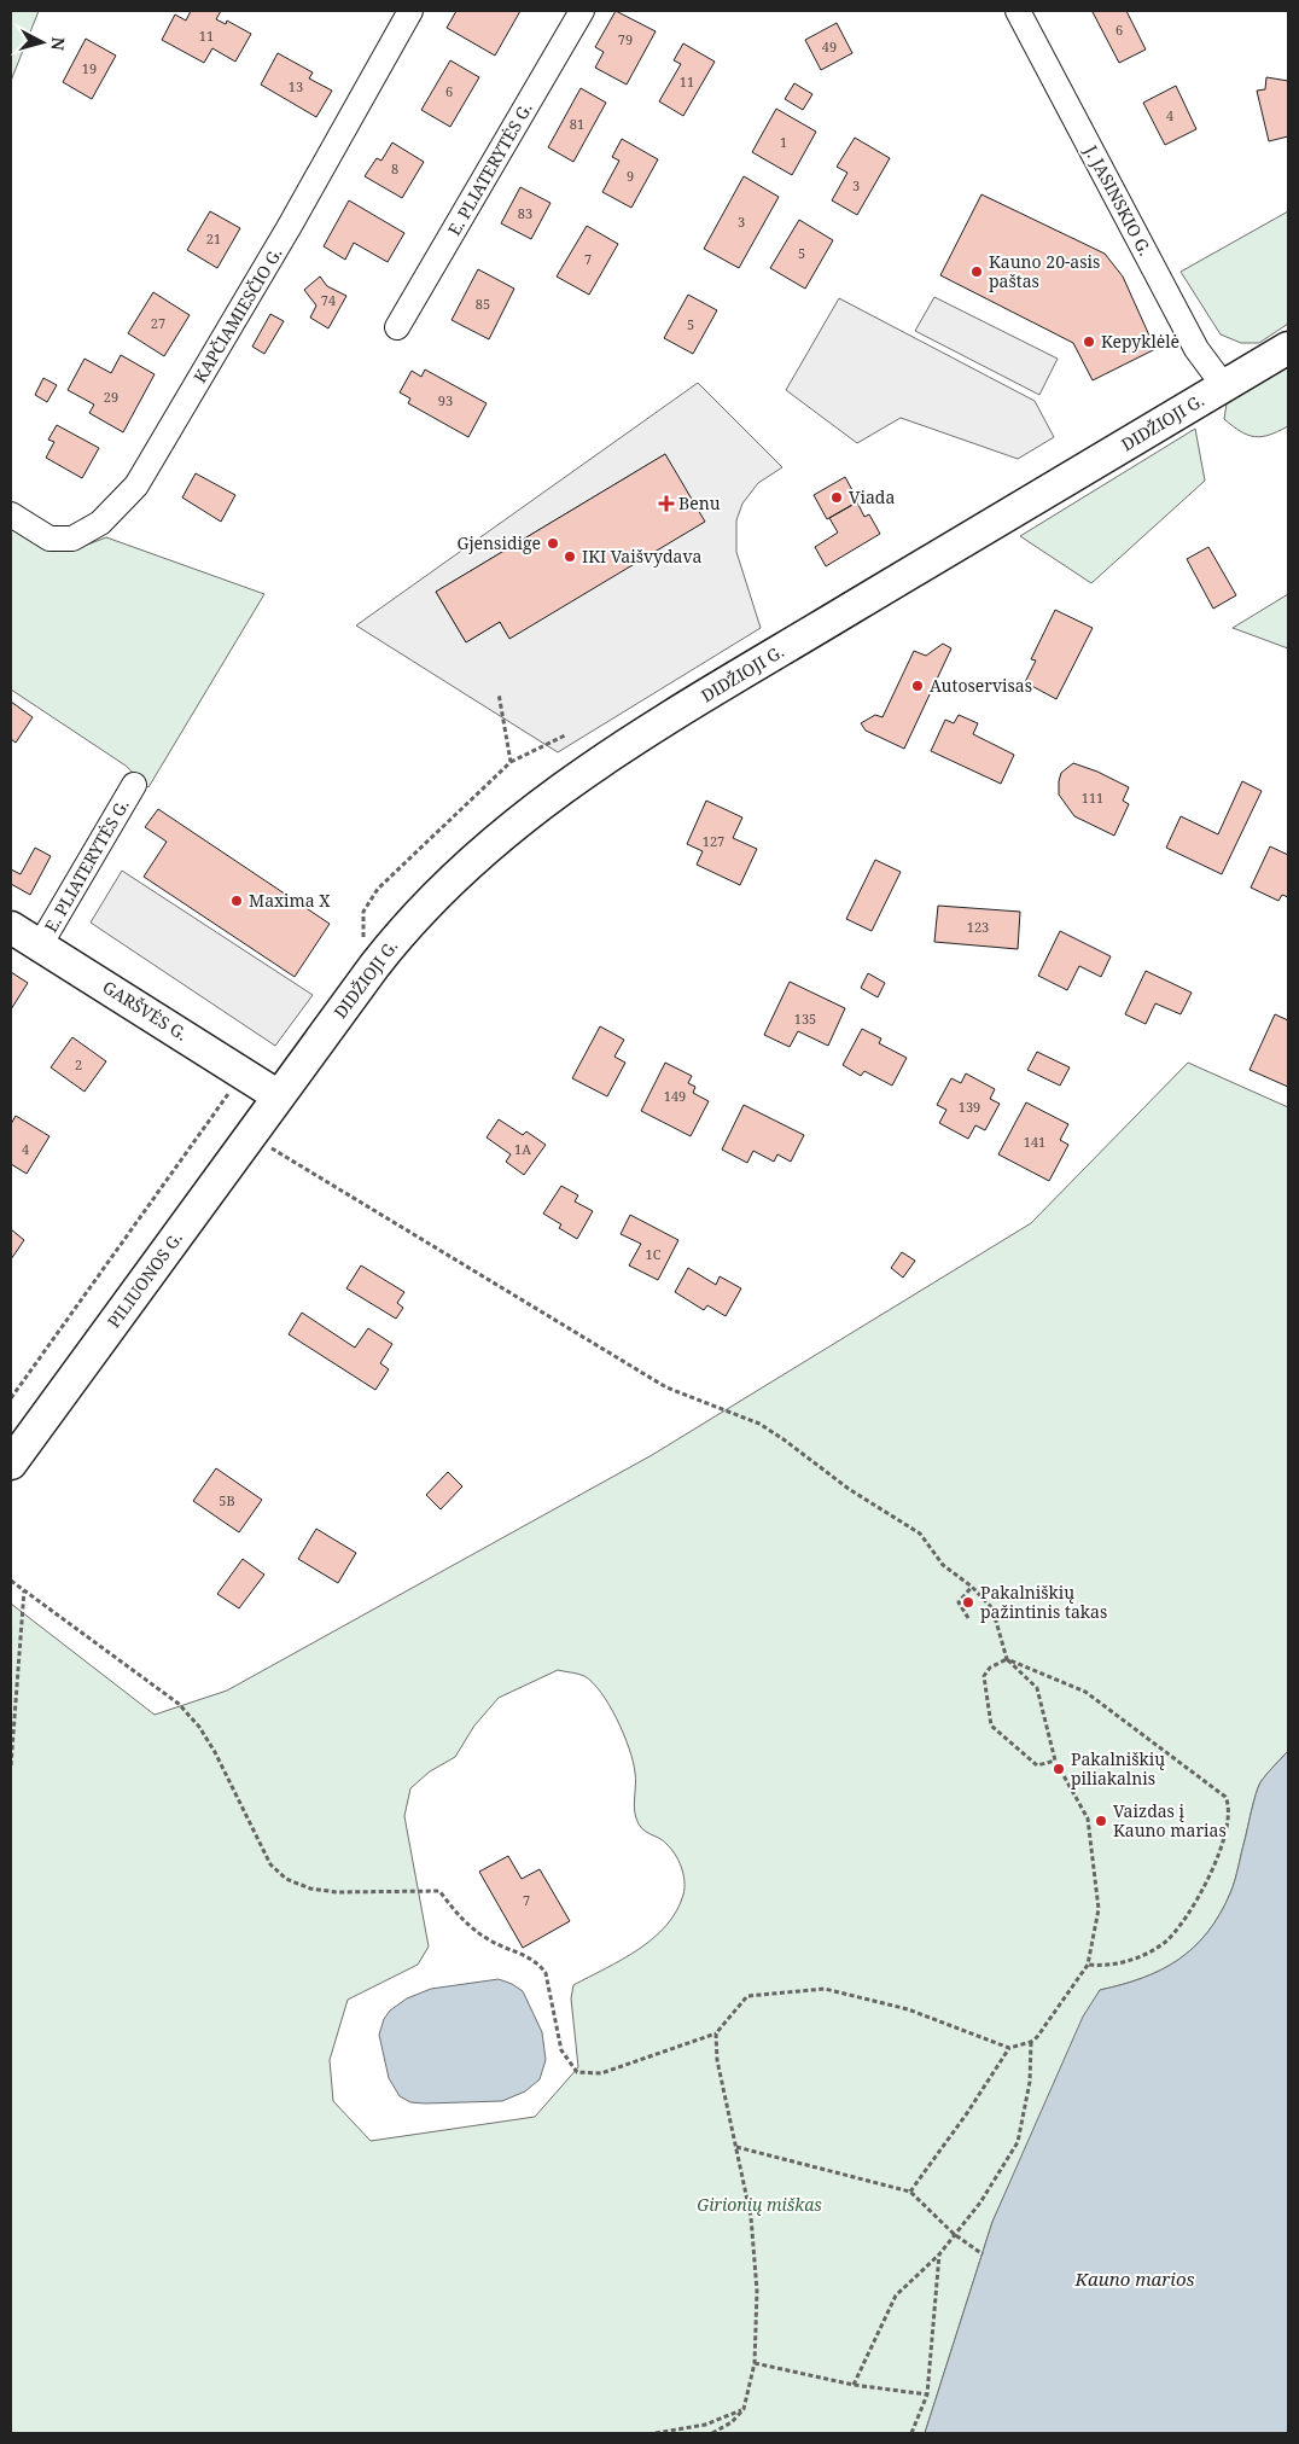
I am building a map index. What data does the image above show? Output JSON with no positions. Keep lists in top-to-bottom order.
{
  "streets": {
    "main road": ["DIDŽIOJI G.", "GARŠVĖS G.", "PILIUONOS G."],
    "street": ["E. PLIATERYTĖS G.", "J. JASINSKIO G.", "KAPČIAMIESČIO G."]
  },
  "crossings": [
    ["E. PLIATERYTĖS G.", "GARŠVĖS G."],
    ["J. JASINSKIO G.", "DIDŽIOJI G."],
    ["DIDŽIOJI G.", "GARŠVĖS G."],
    ["DIDŽIOJI G.", "PILIUONOS G."],
    ["GARŠVĖS G.", "PILIUONOS G."]
  ],
  "water": ["Kauno marios"],
  "parks": ["Girionių miškas"],
  "places": {
    "other": [
      "Kauno 20-asis paštas",
      "Kepyklėlė",
      "Viada",
      "Gjensidige",
      "IKI Vaišvydava",
      "Autoservisas",
      "Maxima X",
      "Pakalniškių pažintinis takas",
      "Pakalniškių piliakalnis",
      "Vaizdas į Kauno marias"
    ],
    "health": ["Benu"]
  },
  "house_numbers": [
    "6",
    "11",
    "79",
    "49",
    "19",
    "11",
    "13",
    "6",
    "4",
    "81",
    "1",
    "8",
    "9",
    "3",
    "83",
    "3",
    "21",
    "5",
    "7",
    "74",
    "85",
    "27",
    "5",
    "29",
    "93",
    "111",
    "127",
    "123",
    "135",
    "2",
    "149",
    "139",
    "141",
    "4",
    "1A",
    "1C",
    "5B",
    "7"
  ],
  "north": "right"
}
